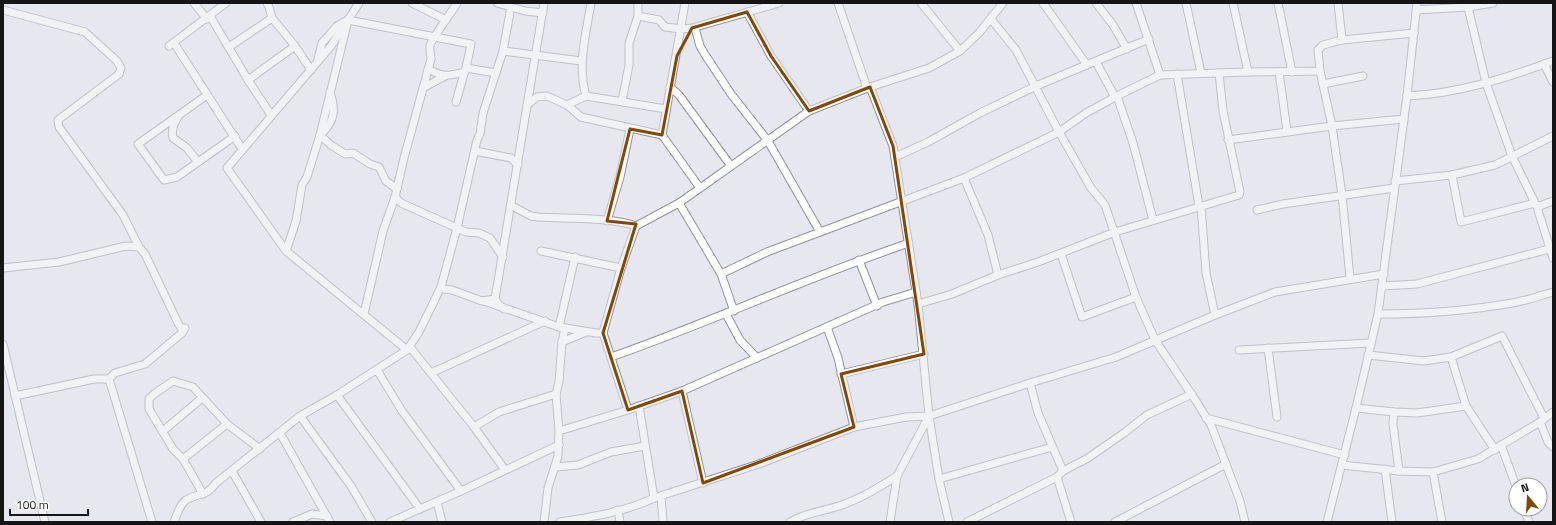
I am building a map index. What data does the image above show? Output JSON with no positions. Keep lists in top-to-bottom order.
{
  "scale_bar": "100 m",
  "north": "top"
}
